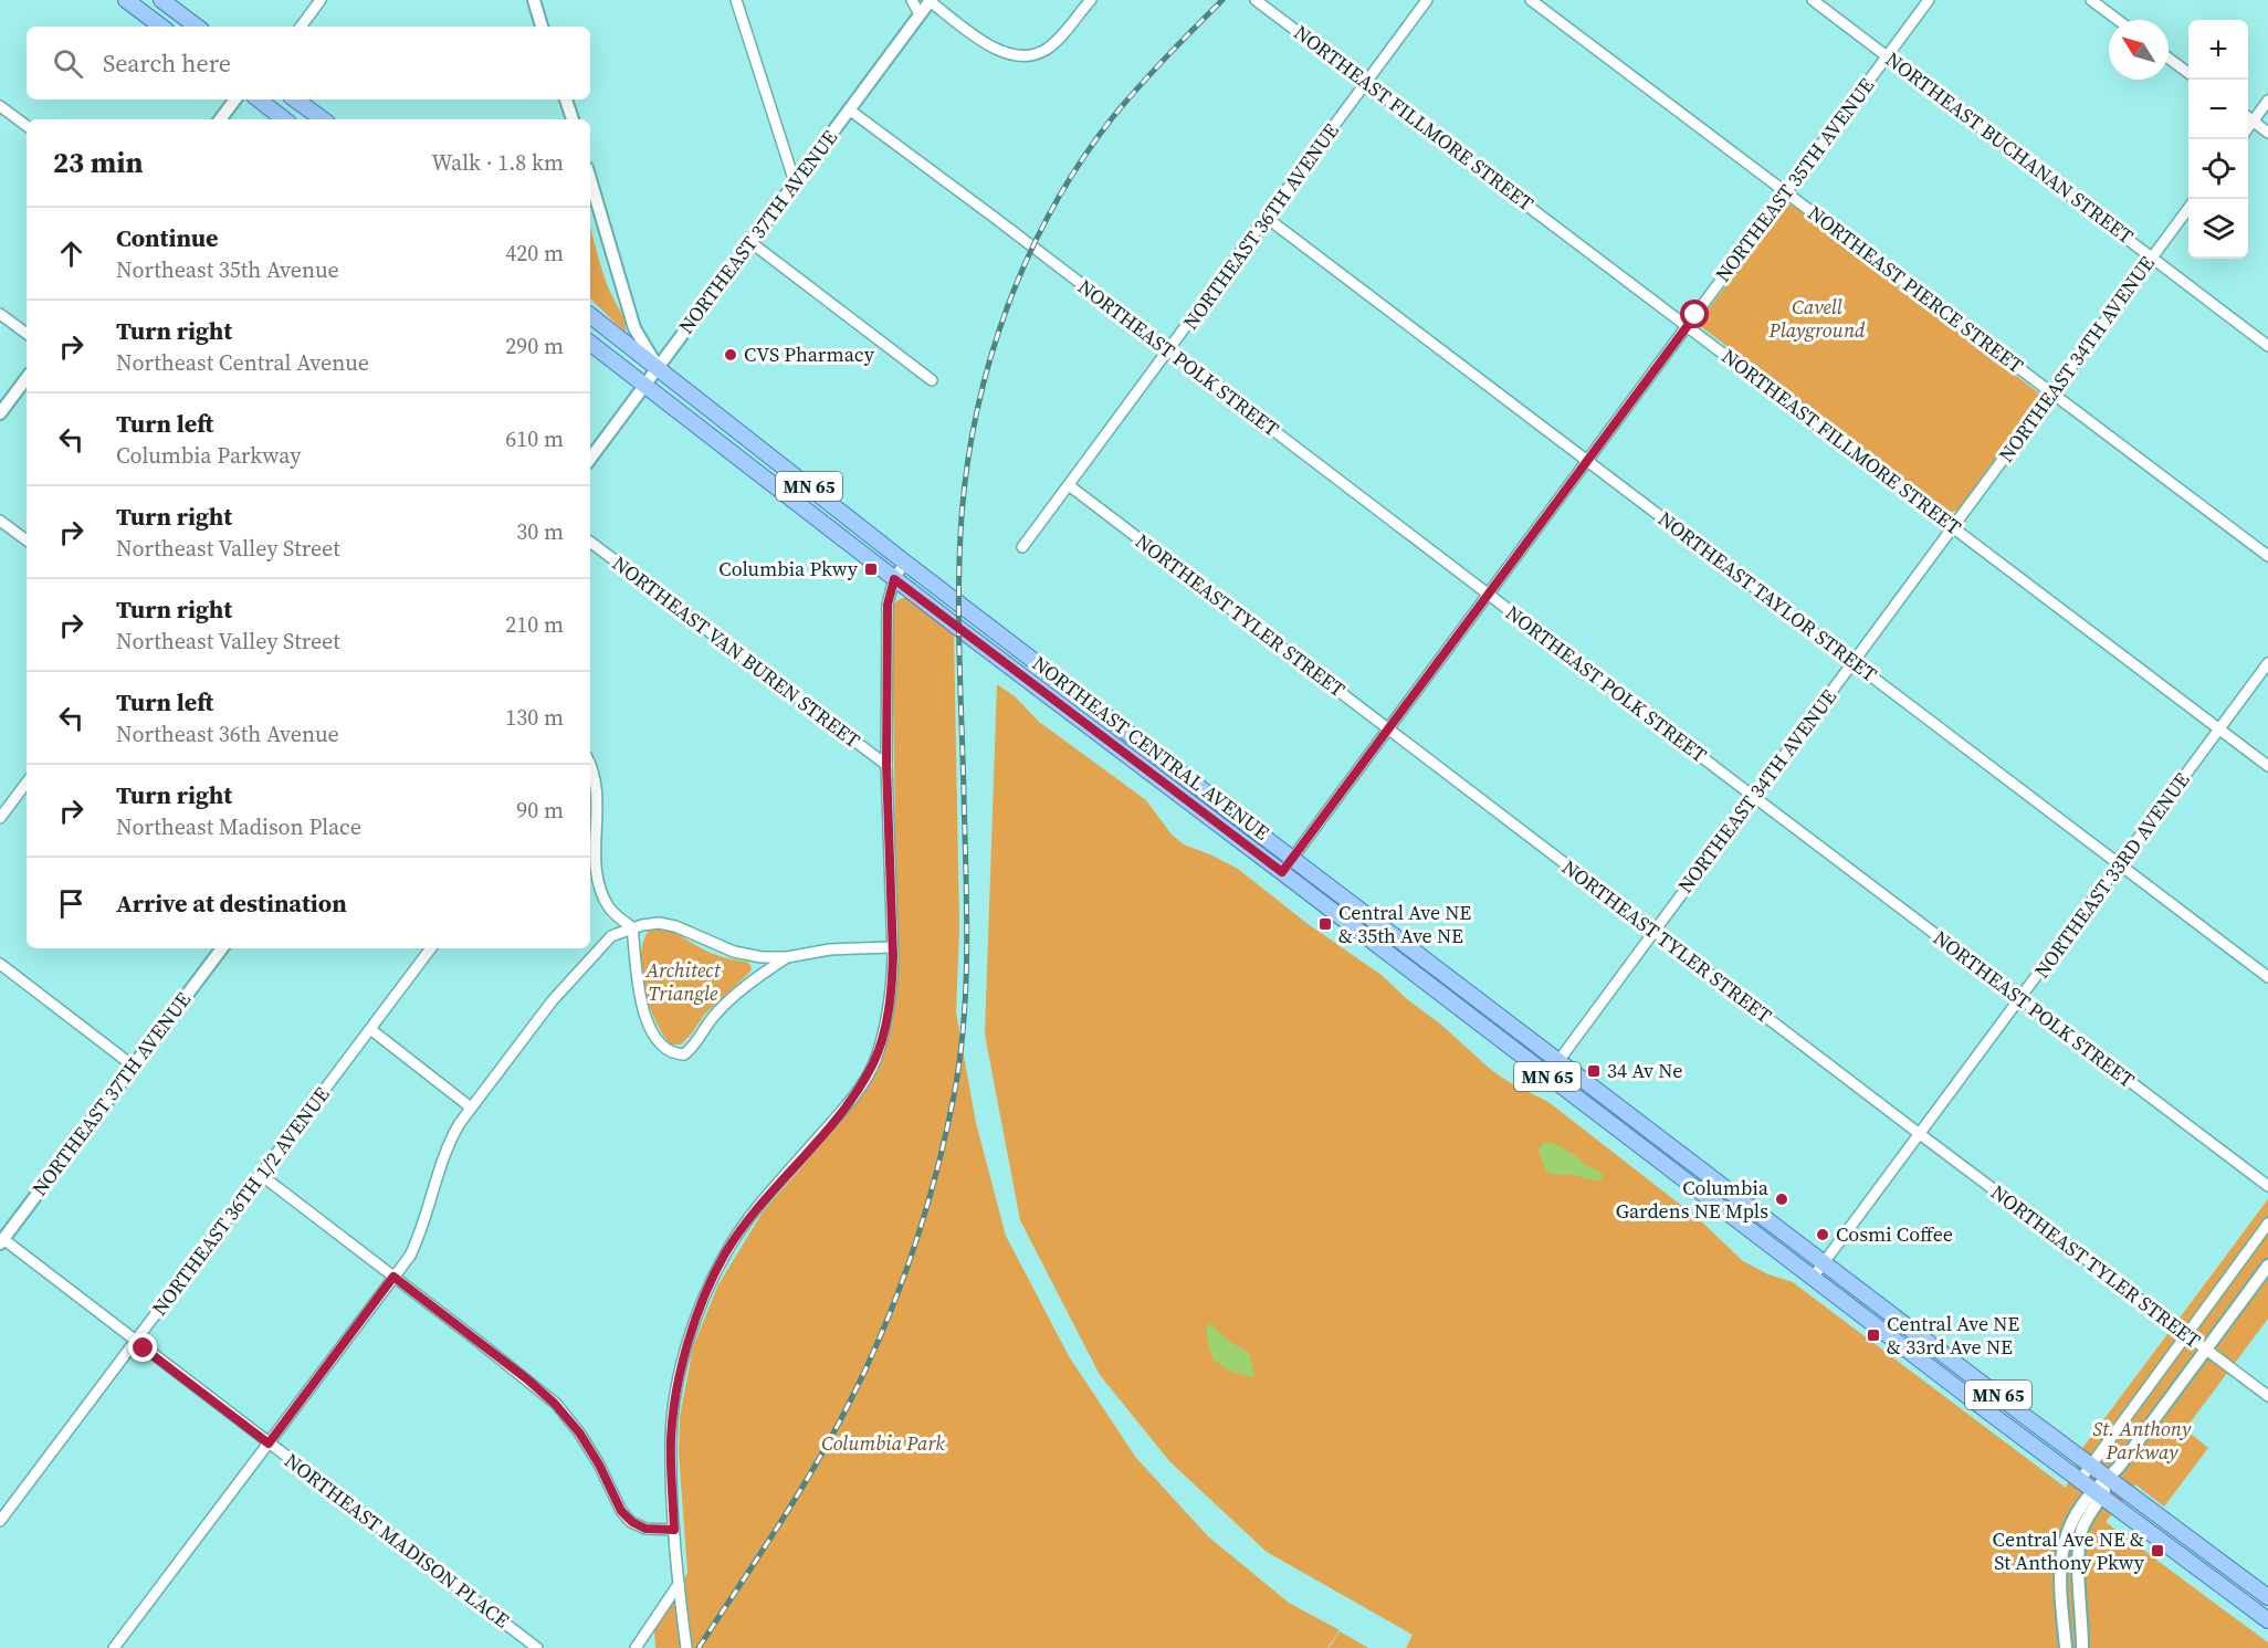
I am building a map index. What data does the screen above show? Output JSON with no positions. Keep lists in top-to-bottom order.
{
  "streets": {
    "main road": ["MN 65", "NORTHEAST CENTRAL AVENUE"],
    "street": [
      "NORTHEAST FILLMORE STREET",
      "NORTHEAST BUCHANAN STREET",
      "NORTHEAST 35TH AVENUE",
      "NORTHEAST 36TH AVENUE",
      "NORTHEAST 37TH AVENUE",
      "NORTHEAST PIERCE STREET",
      "NORTHEAST POLK STREET",
      "NORTHEAST 34TH AVENUE",
      "NORTHEAST TAYLOR STREET",
      "NORTHEAST TYLER STREET",
      "NORTHEAST VAN BUREN STREET",
      "NORTHEAST 33RD AVENUE",
      "NORTHEAST 36TH 1/2 AVENUE",
      "NORTHEAST MADISON PLACE"
    ]
  },
  "crossings": [
    ["NORTHEAST FILLMORE STREET", "NORTHEAST 35TH AVENUE"],
    ["NORTHEAST FILLMORE STREET", "NORTHEAST 36TH AVENUE"],
    ["NORTHEAST FILLMORE STREET", "NORTHEAST 34TH AVENUE"],
    ["NORTHEAST FILLMORE STREET", "NORTHEAST 33RD AVENUE"],
    ["NORTHEAST BUCHANAN STREET", "NORTHEAST 35TH AVENUE"],
    ["NORTHEAST BUCHANAN STREET", "NORTHEAST 34TH AVENUE"],
    ["NORTHEAST 35TH AVENUE", "NORTHEAST PIERCE STREET"],
    ["NORTHEAST 35TH AVENUE", "NORTHEAST POLK STREET"],
    ["NORTHEAST 35TH AVENUE", "NORTHEAST TAYLOR STREET"],
    ["NORTHEAST 35TH AVENUE", "NORTHEAST TYLER STREET"],
    ["NORTHEAST 35TH AVENUE", "NORTHEAST CENTRAL AVENUE"],
    ["NORTHEAST 36TH AVENUE", "NORTHEAST POLK STREET"],
    ["NORTHEAST 36TH AVENUE", "NORTHEAST TAYLOR STREET"],
    ["NORTHEAST 36TH AVENUE", "NORTHEAST TYLER STREET"],
    ["NORTHEAST 37TH AVENUE", "NORTHEAST POLK STREET"],
    ["NORTHEAST 37TH AVENUE", "MN 65"],
    ["NORTHEAST 37TH AVENUE", "NORTHEAST CENTRAL AVENUE"],
    ["NORTHEAST 37TH AVENUE", "NORTHEAST MADISON PLACE"],
    ["NORTHEAST PIERCE STREET", "NORTHEAST 34TH AVENUE"],
    ["NORTHEAST POLK STREET", "NORTHEAST 34TH AVENUE"],
    ["NORTHEAST POLK STREET", "NORTHEAST 33RD AVENUE"],
    ["NORTHEAST 34TH AVENUE", "NORTHEAST TAYLOR STREET"],
    ["NORTHEAST 34TH AVENUE", "NORTHEAST TYLER STREET"],
    ["NORTHEAST 34TH AVENUE", "NORTHEAST CENTRAL AVENUE"],
    ["MN 65", "NORTHEAST CENTRAL AVENUE"],
    ["NORTHEAST TAYLOR STREET", "NORTHEAST 33RD AVENUE"],
    ["NORTHEAST TYLER STREET", "NORTHEAST 33RD AVENUE"],
    ["NORTHEAST CENTRAL AVENUE", "NORTHEAST 33RD AVENUE"],
    ["NORTHEAST 36TH 1/2 AVENUE", "NORTHEAST MADISON PLACE"]
  ],
  "parks": [
    "Cavell Playground",
    "Architect Triangle",
    "St. Anthony Parkway",
    "Columbia Park"
  ],
  "places": {
    "other": ["CVS Pharmacy", "Columbia Gardens NE Mpls", "Cosmi Coffee"],
    "transit": [
      "Columbia Pkwy",
      "Central Ave NE & 35th Ave NE",
      "34 Av Ne",
      "Central Ave NE & 33rd Ave NE",
      "Central Ave NE & St Anthony Pkwy"
    ]
  },
  "north": "top left",
  "page": {
    "map_buttons": ["+", "−"],
    "search": "Search here",
    "heading": ["23 min", "Walk · 1.8 km"],
    "list": [
      ["Continue", "Northeast 35th Avenue", "420 m"],
      ["Turn right", "Northeast Central Avenue", "290 m"],
      ["Turn left", "Columbia Parkway", "610 m"],
      ["Turn right", "Northeast Valley Street", "30 m"],
      ["Turn right", "Northeast Valley Street", "210 m"],
      ["Turn left", "Northeast 36th Avenue", "130 m"],
      ["Turn right", "Northeast Madison Place", "90 m"],
      "Arrive at destination"
    ]
  }
}
